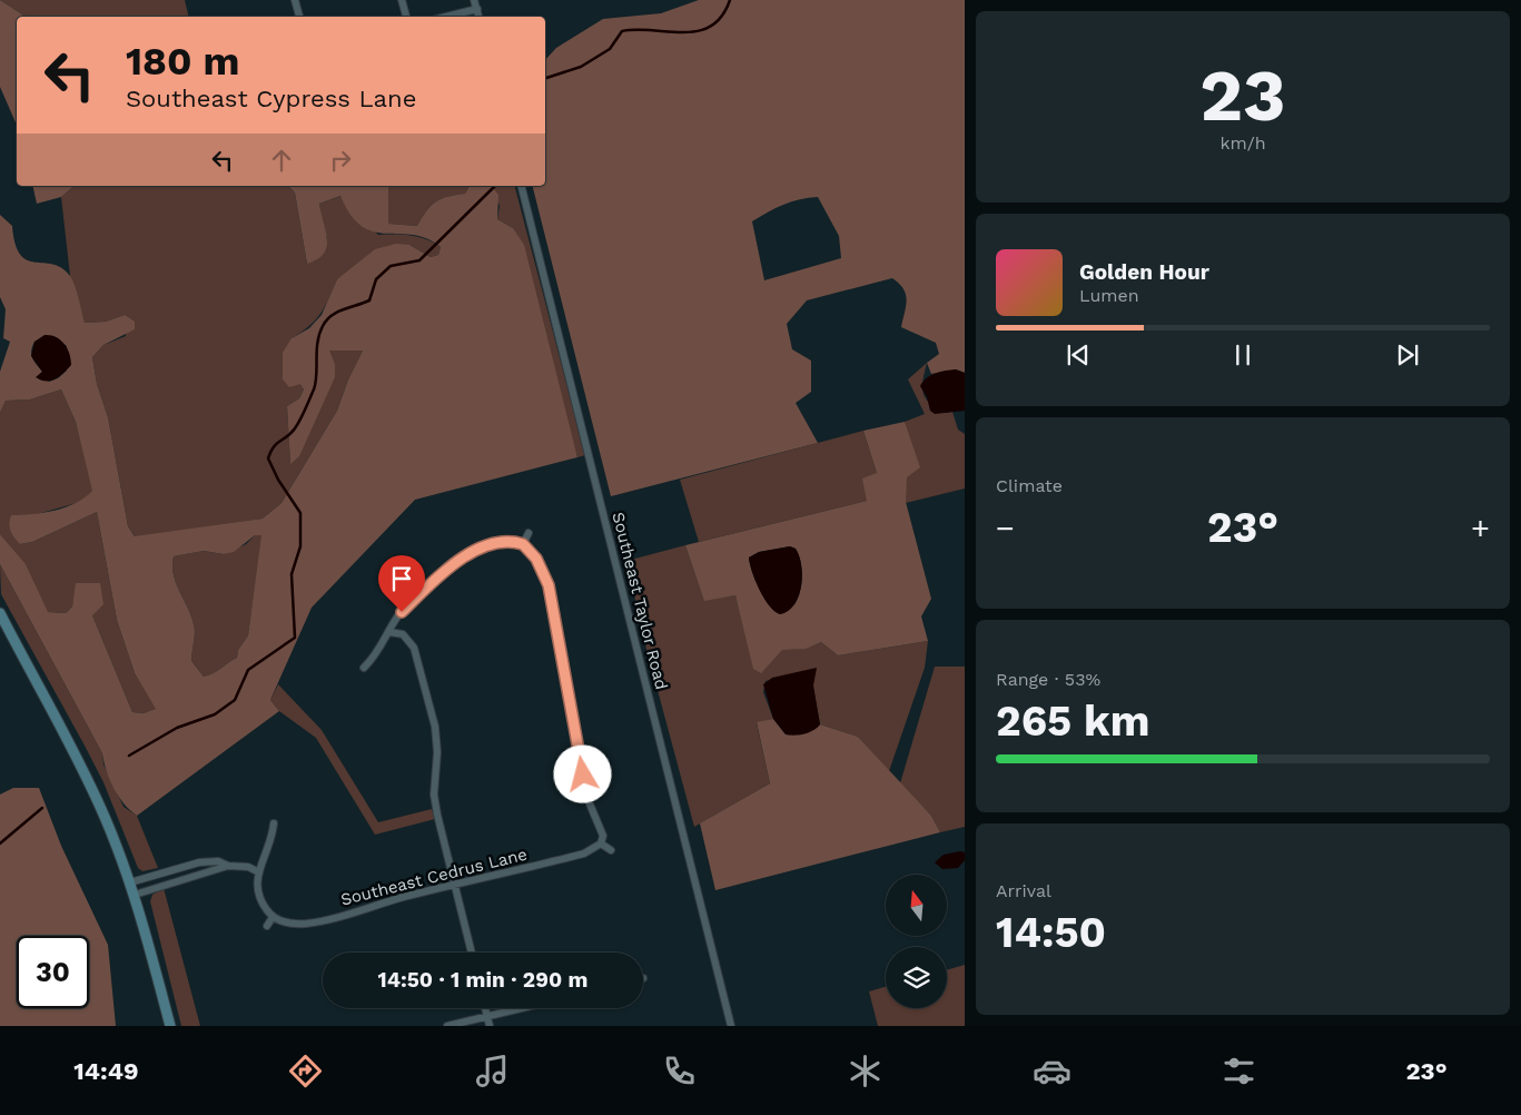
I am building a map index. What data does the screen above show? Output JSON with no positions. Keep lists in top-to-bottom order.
{
  "streets": {
    "street": ["Southeast Taylor Road", "Southeast Cedrus Lane"]
  },
  "north": "top",
  "page": {
    "tile": [
      ["23", "km/h"],
      "Climate",
      ["Range · 53%", "265 km"],
      ["Arrival", "14:50"]
    ],
    "turn": ["180 m", "Southeast Cypress Lane"],
    "song": ["Golden Hour", "Lumen"],
    "heat": ["−", "23°", "+"],
    "limit": "30",
    "trip": "14:50 · 1 min · 290 m",
    "tabs": ["14:49", "23°"]
  }
}
